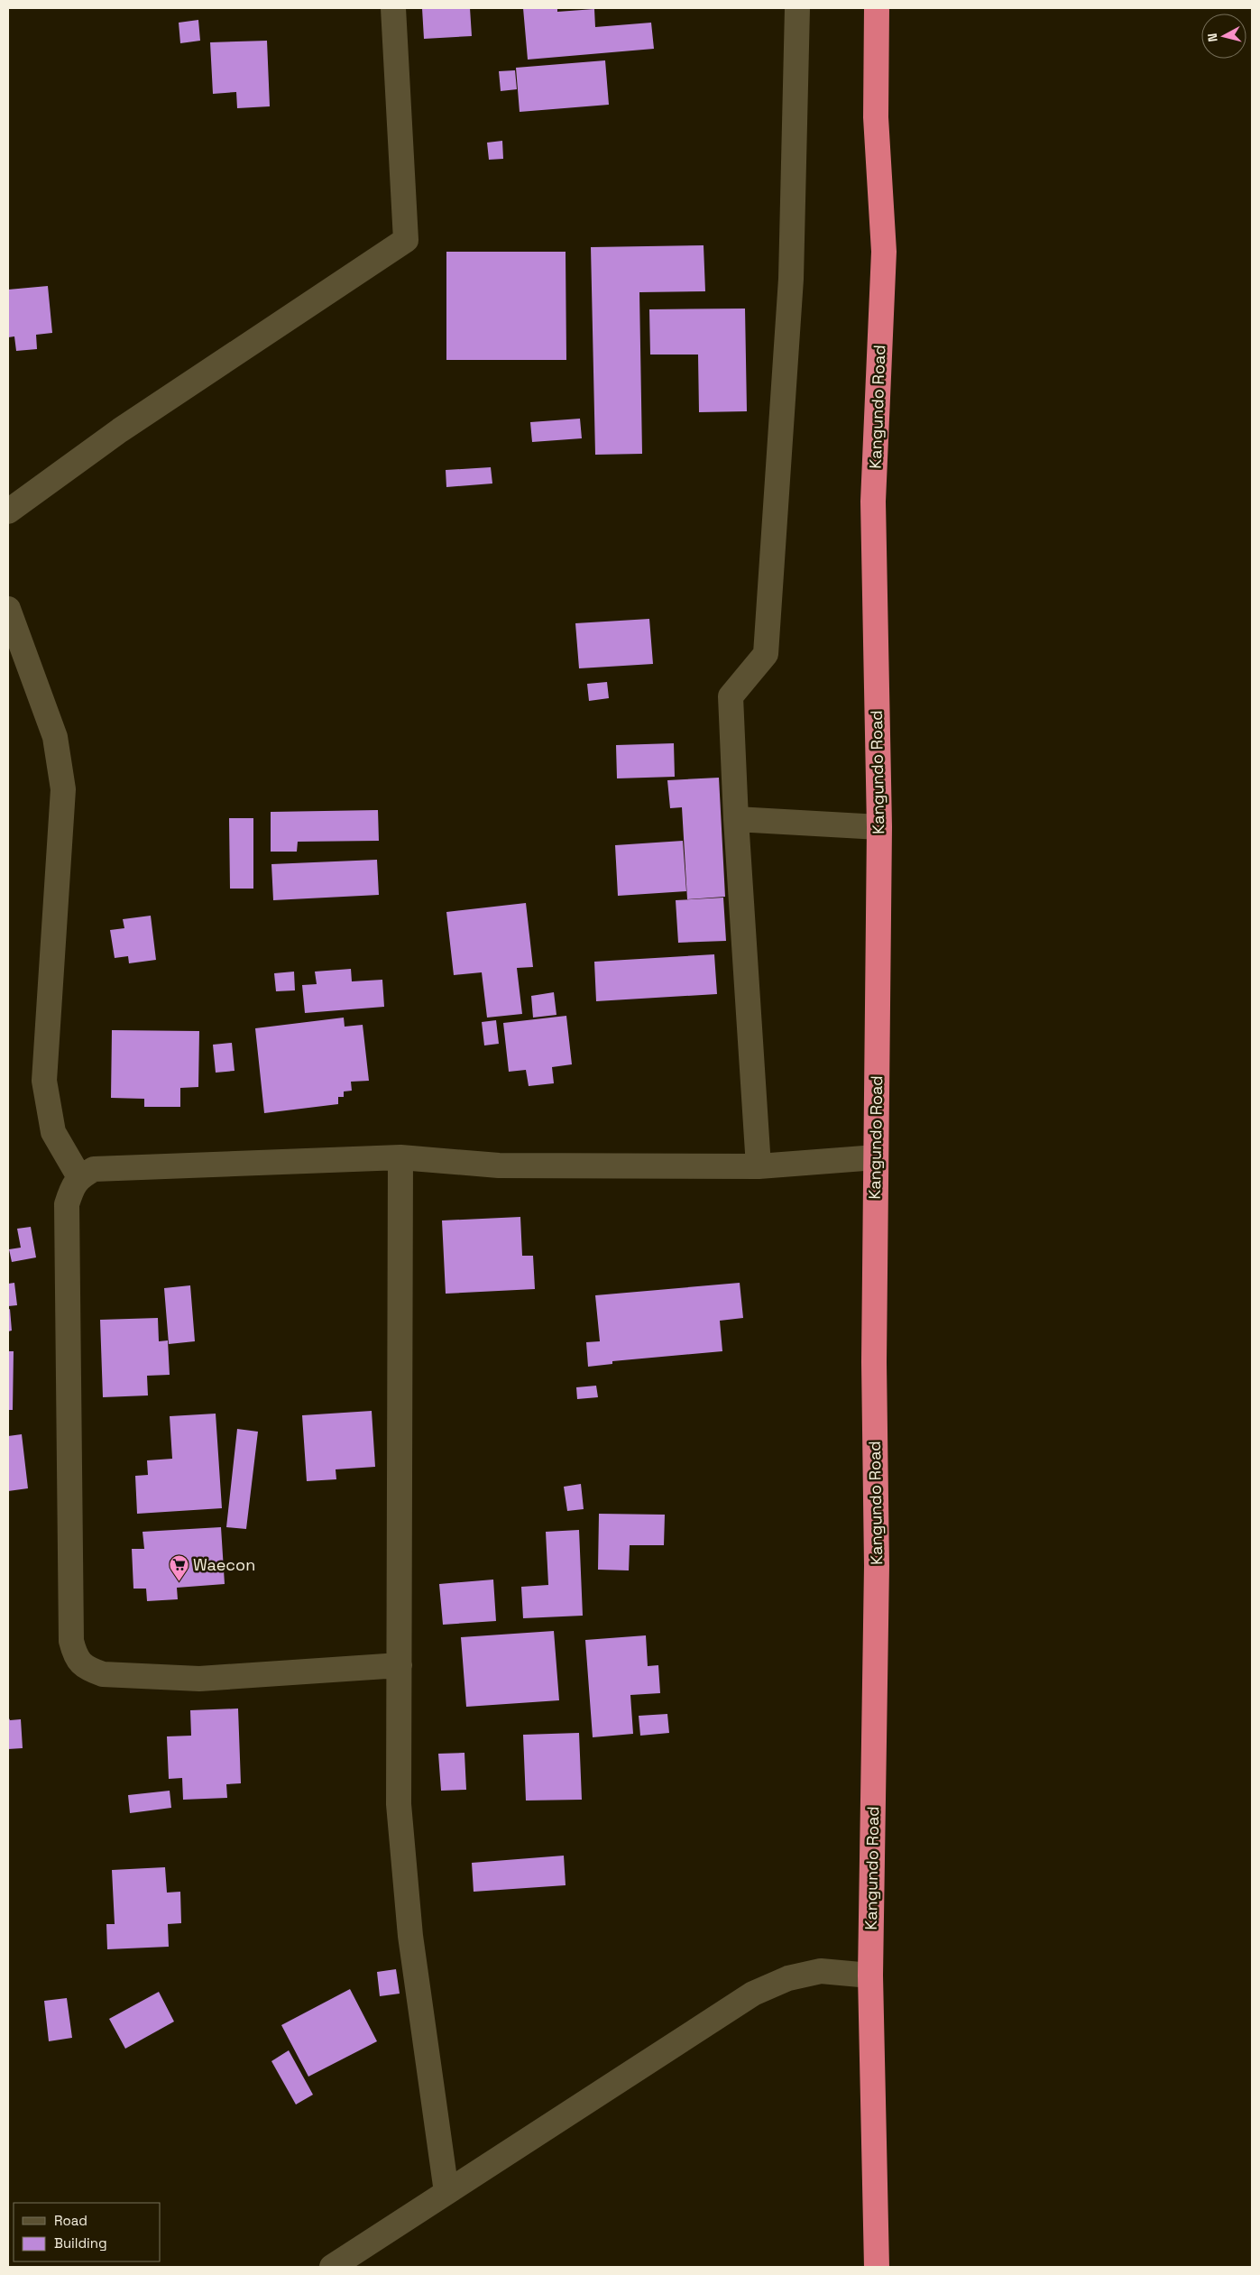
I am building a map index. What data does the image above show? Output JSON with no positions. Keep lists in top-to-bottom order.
{
  "streets": {
    "highway": ["Kangundo Road"]
  },
  "places": {
    "supermarket": ["Waecon"]
  },
  "legend": ["Road", "Building"],
  "north": "left"
}
